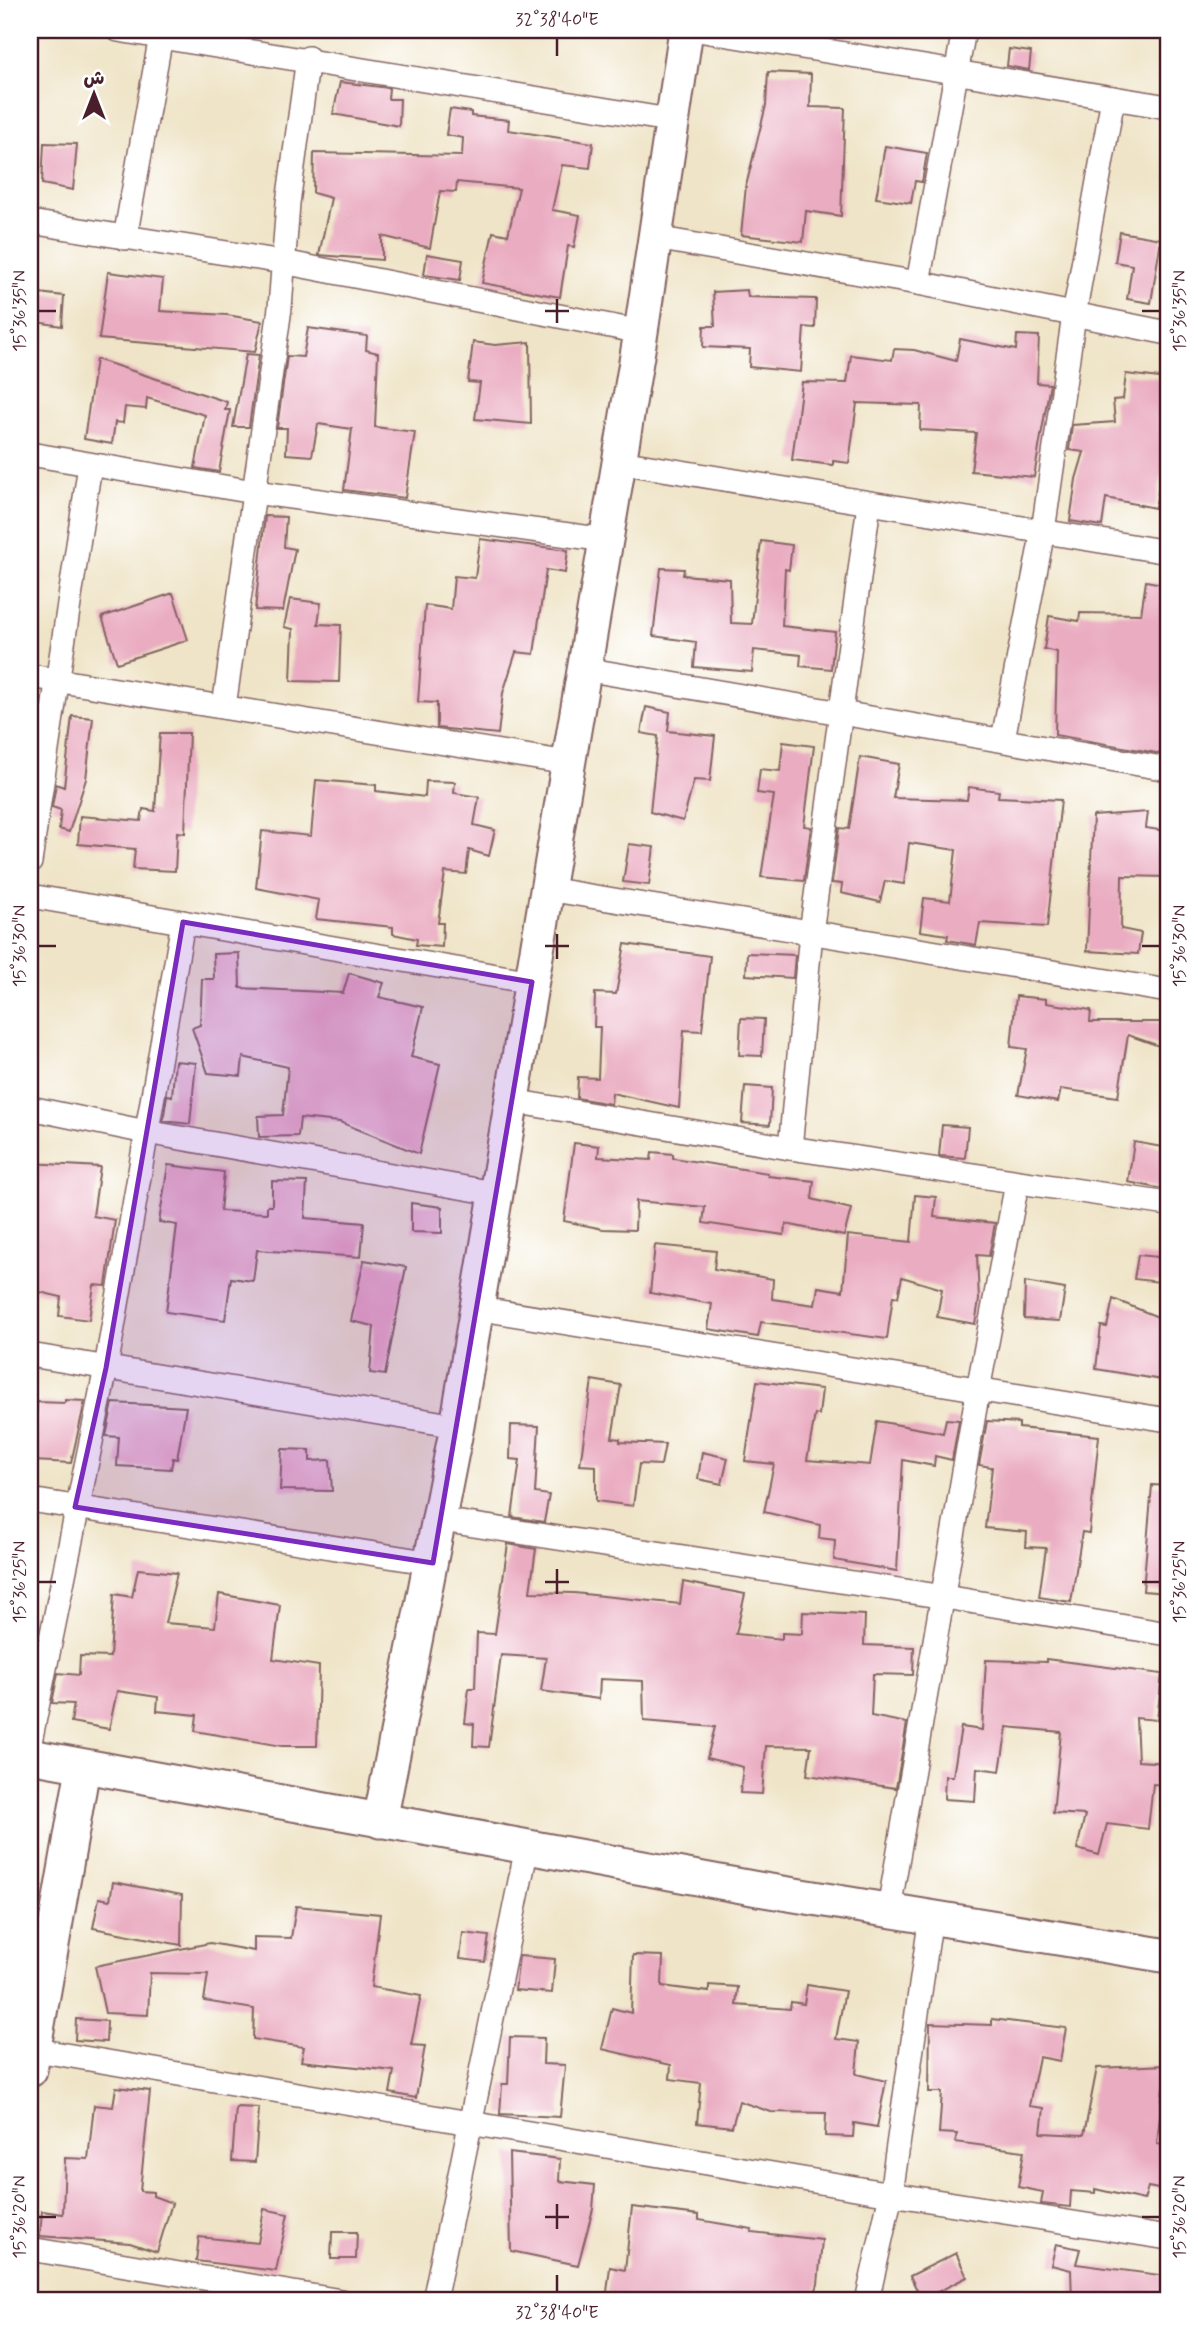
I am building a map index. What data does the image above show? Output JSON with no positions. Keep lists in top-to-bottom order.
{
  "north": "top",
  "coordinates": [
    "32°38'40\"E",
    "15°36'35\"N",
    "15°36'30\"N",
    "15°36'25\"N",
    "15°36'20\"N"
  ]
}
